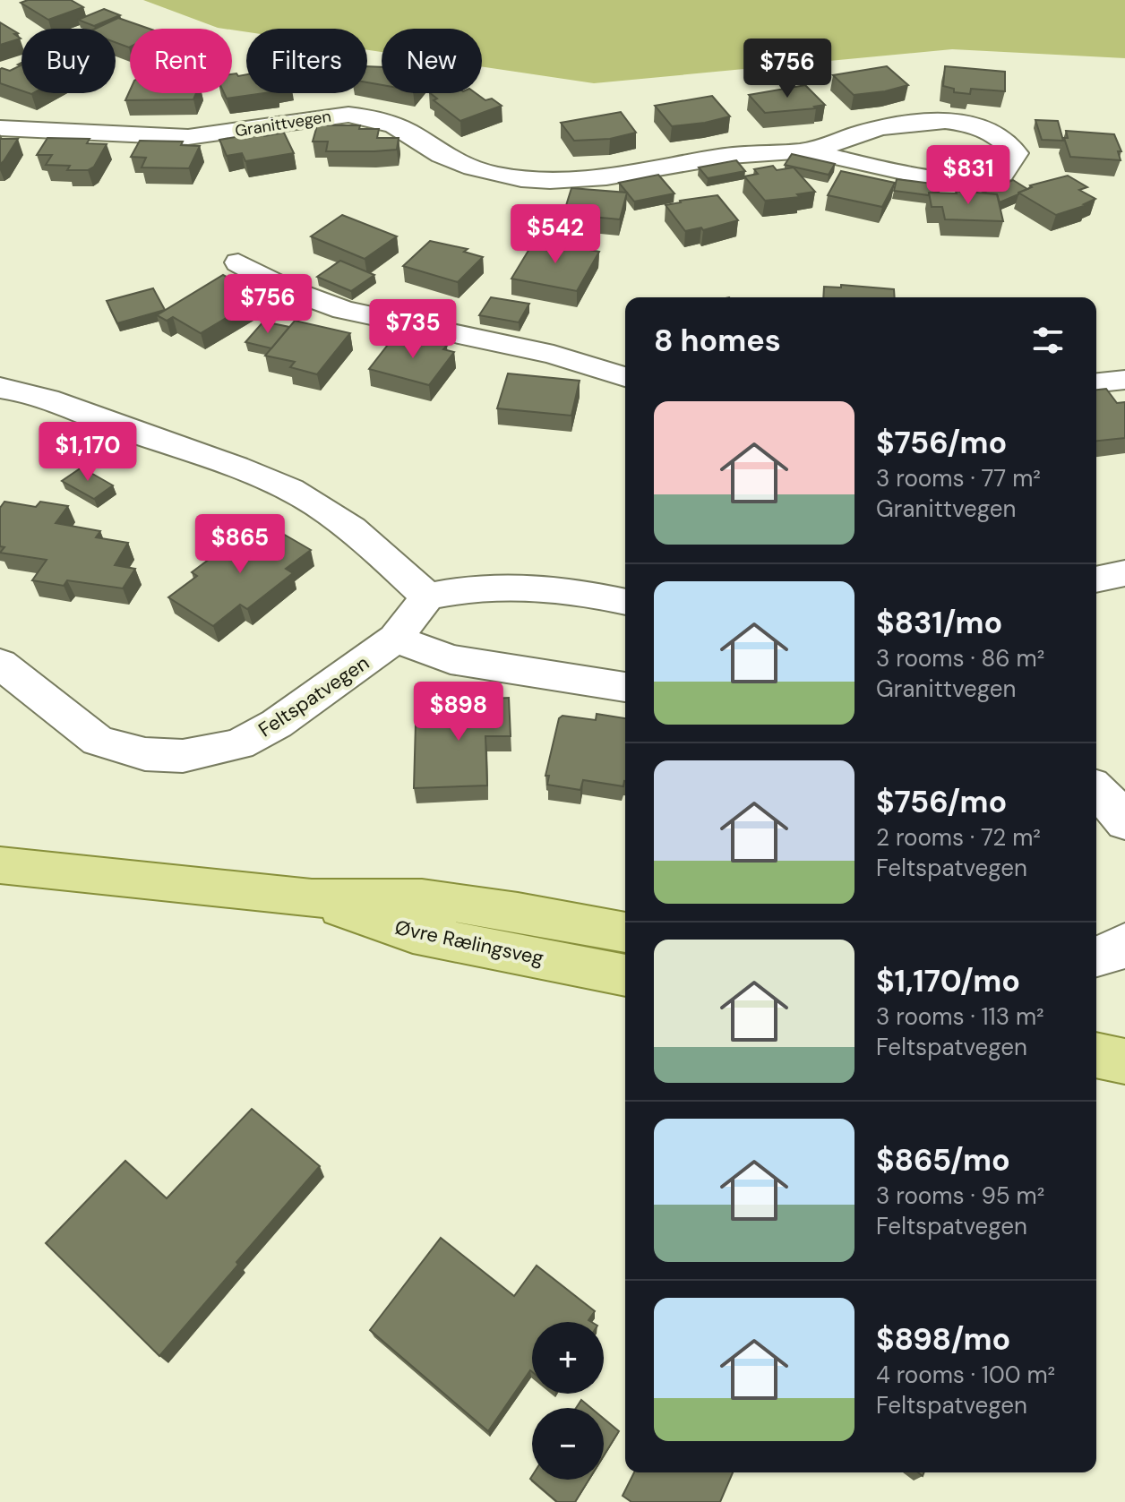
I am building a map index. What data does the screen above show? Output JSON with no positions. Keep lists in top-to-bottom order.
{
  "streets": {
    "main road": ["Øvre Rælingsveg"],
    "street": ["Granittvegen", "Feltspatvegen"]
  },
  "page": {
    "chip": [
      "Buy",
      "Rent",
      "Filters",
      "New"
    ],
    "price": [
      "$756",
      "$831",
      "$542",
      "$756",
      "$735",
      "$1,170",
      "$865",
      "$898"
    ],
    "heading": "8 homes",
    "list": [
      {
        "name": "$756/mo",
        "note": "3 rooms · 77 m² · Granittvegen"
      },
      {
        "name": "$831/mo",
        "note": "3 rooms · 86 m² · Granittvegen"
      },
      {
        "name": "$756/mo",
        "note": "2 rooms · 72 m² · Feltspatvegen"
      },
      {
        "name": "$1,170/mo",
        "note": "3 rooms · 113 m² · Feltspatvegen"
      },
      {
        "name": "$865/mo",
        "note": "3 rooms · 95 m² · Feltspatvegen"
      },
      {
        "name": "$898/mo",
        "note": "4 rooms · 100 m² · Feltspatvegen"
      }
    ],
    "map_buttons": ["+", "−"]
  }
}
